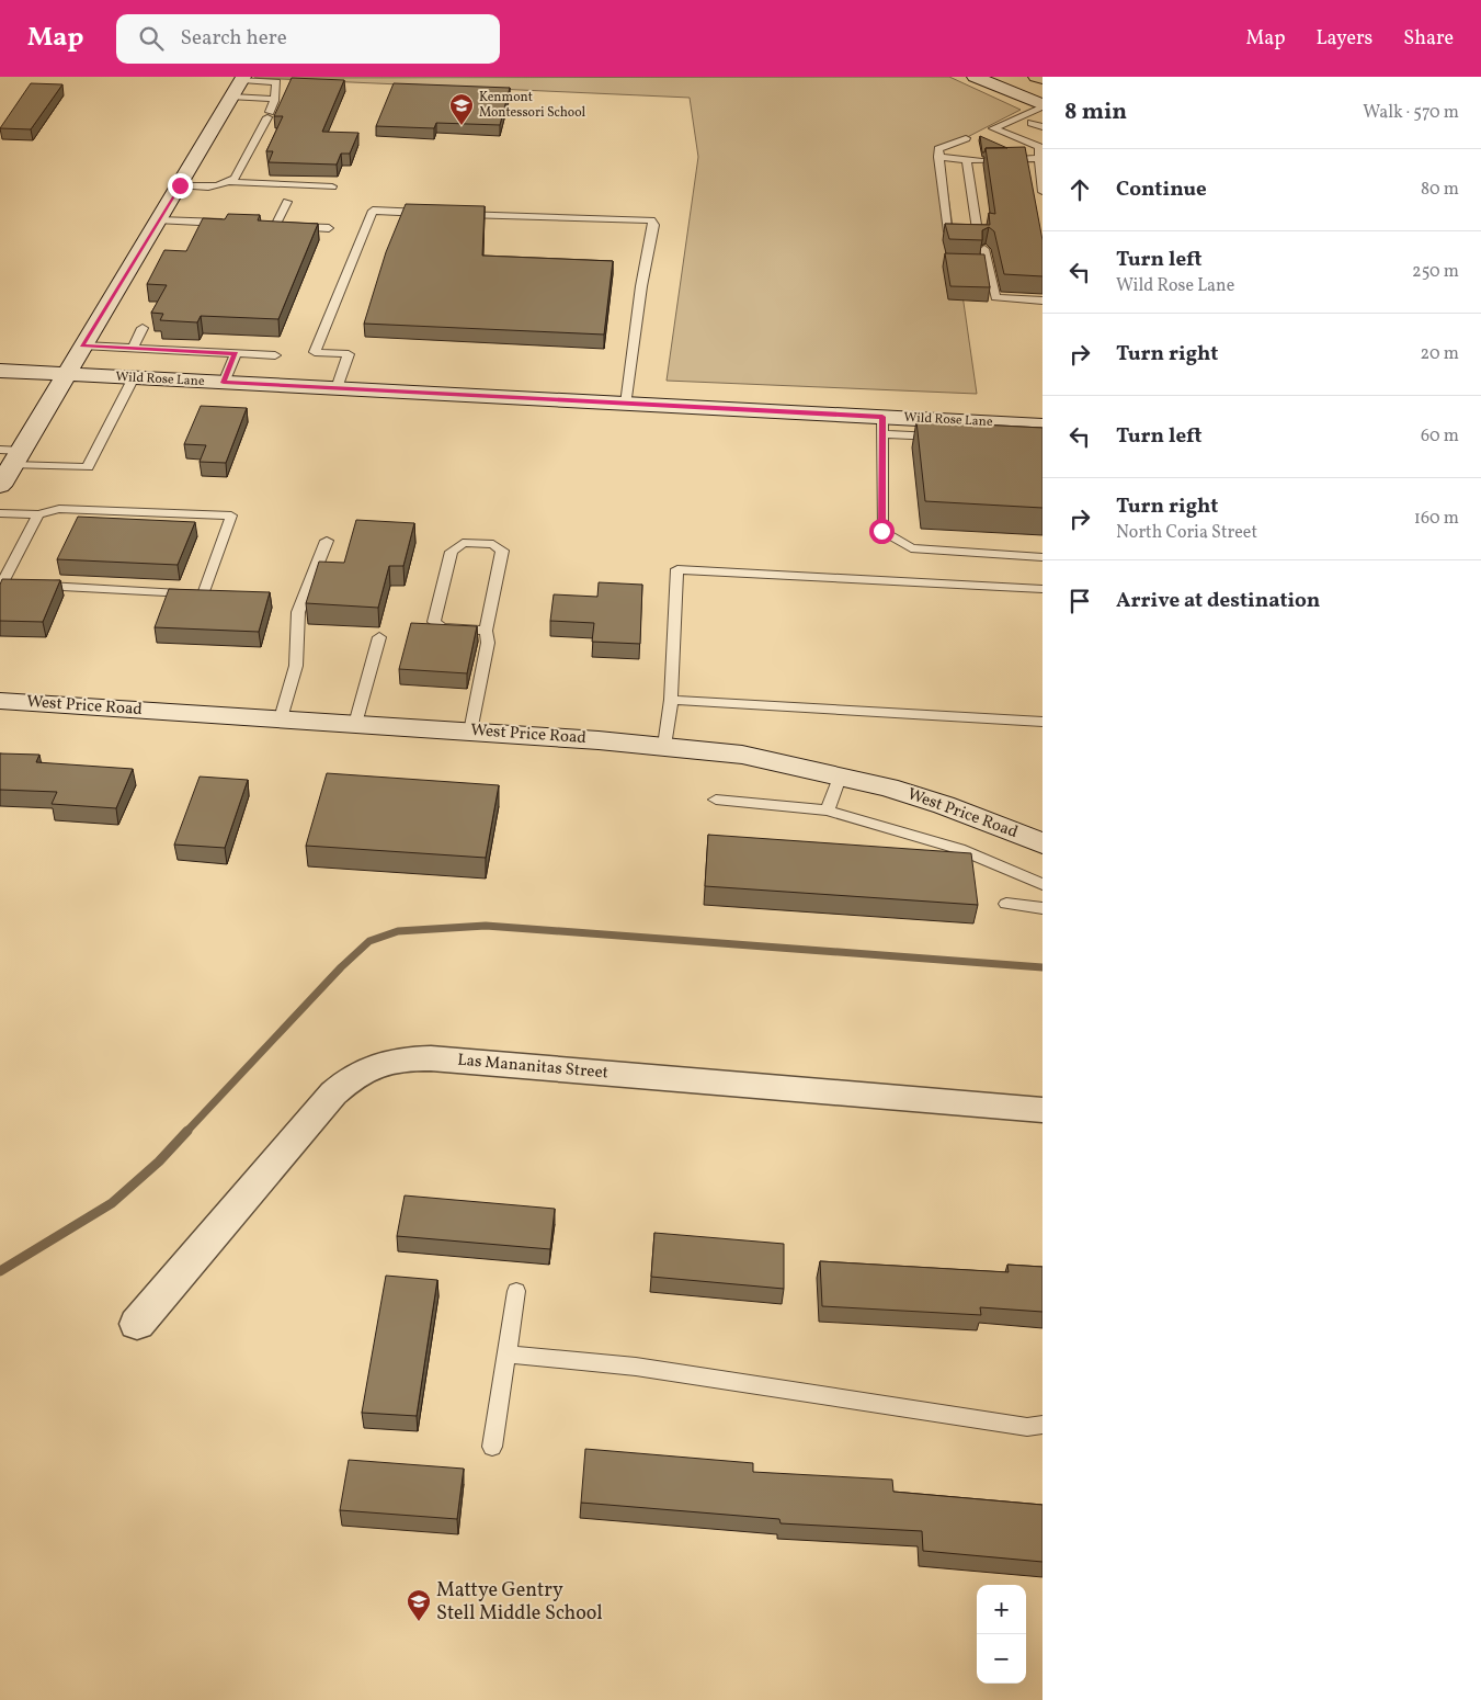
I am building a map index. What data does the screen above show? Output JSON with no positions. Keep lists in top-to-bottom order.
{
  "streets": {
    "street": ["Wild Rose Lane", "West Price Road", "Las Mananitas Street"]
  },
  "places": {
    "school or university": ["Kenmont Montessori School", "Mattye Gentry Stell Middle School"]
  },
  "page": {
    "header": "Map",
    "search": "Search here",
    "nav": ["Map", "Layers", "Share"],
    "heading": ["8 min", "Walk · 570 m"],
    "list": [
      ["Continue", "80 m"],
      ["Turn left", "Wild Rose Lane", "250 m"],
      ["Turn right", "20 m"],
      ["Turn left", "60 m"],
      ["Turn right", "North Coria Street", "160 m"],
      "Arrive at destination"
    ],
    "map_buttons": ["+", "−"]
  }
}
